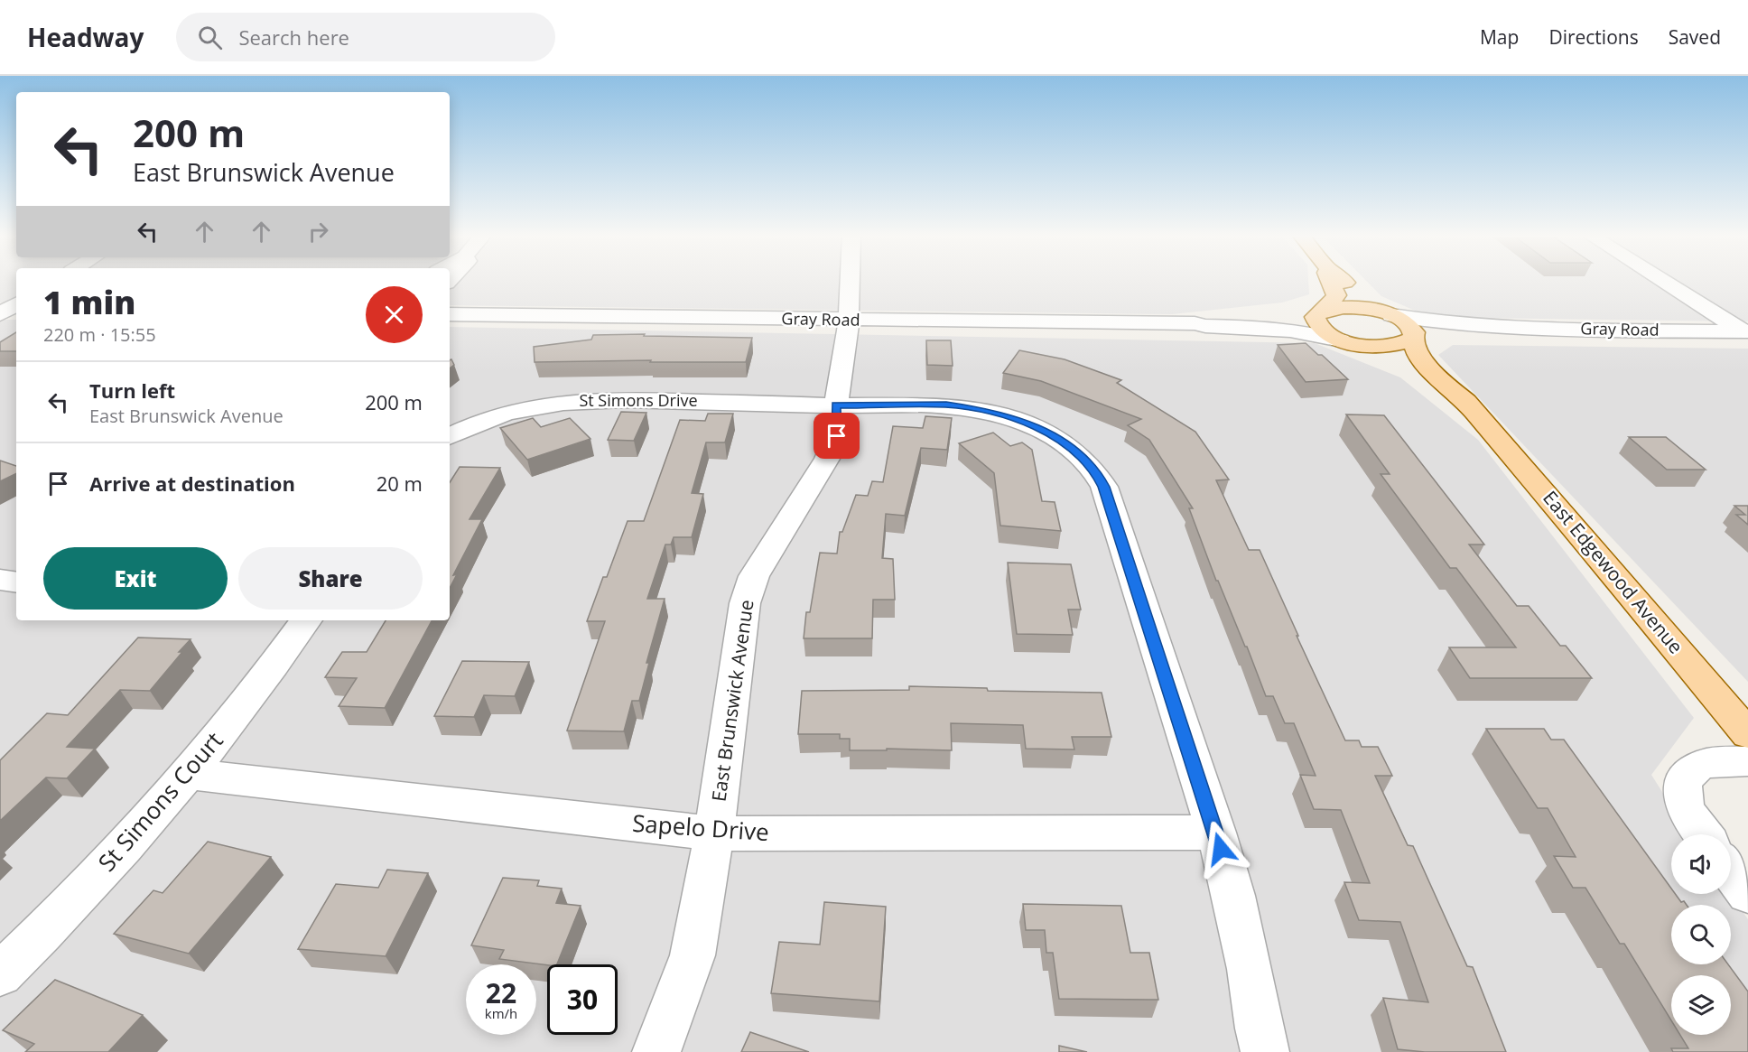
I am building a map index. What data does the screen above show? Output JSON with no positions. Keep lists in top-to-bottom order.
{
  "streets": {
    "main road": ["East Edgewood Avenue"],
    "street": [
      "Gray Road",
      "St Simons Drive",
      "East Brunswick Avenue",
      "St Simons Court",
      "Sapelo Drive"
    ]
  },
  "crossings": [
    ["Gray Road", "East Edgewood Avenue"],
    ["Gray Road", "East Brunswick Avenue"],
    ["St Simons Drive", "East Brunswick Avenue"],
    ["St Simons Drive", "Sapelo Drive"],
    ["East Brunswick Avenue", "Sapelo Drive"],
    ["St Simons Court", "Sapelo Drive"]
  ],
  "page": {
    "header": "Headway",
    "search": "Search here",
    "nav": ["Map", "Directions", "Saved"],
    "turn": ["200 m", "East Brunswick Avenue"],
    "heading": ["1 min", "220 m · 15:55"],
    "list": [
      {
        "name": "Turn left",
        "note": "East Brunswick Avenue",
        "value": "200 m"
      },
      {
        "name": "Arrive at destination",
        "value": "20 m"
      }
    ],
    "buttons": ["Exit", "Share"],
    "speed": "22 km/h",
    "limit": "30"
  }
}
